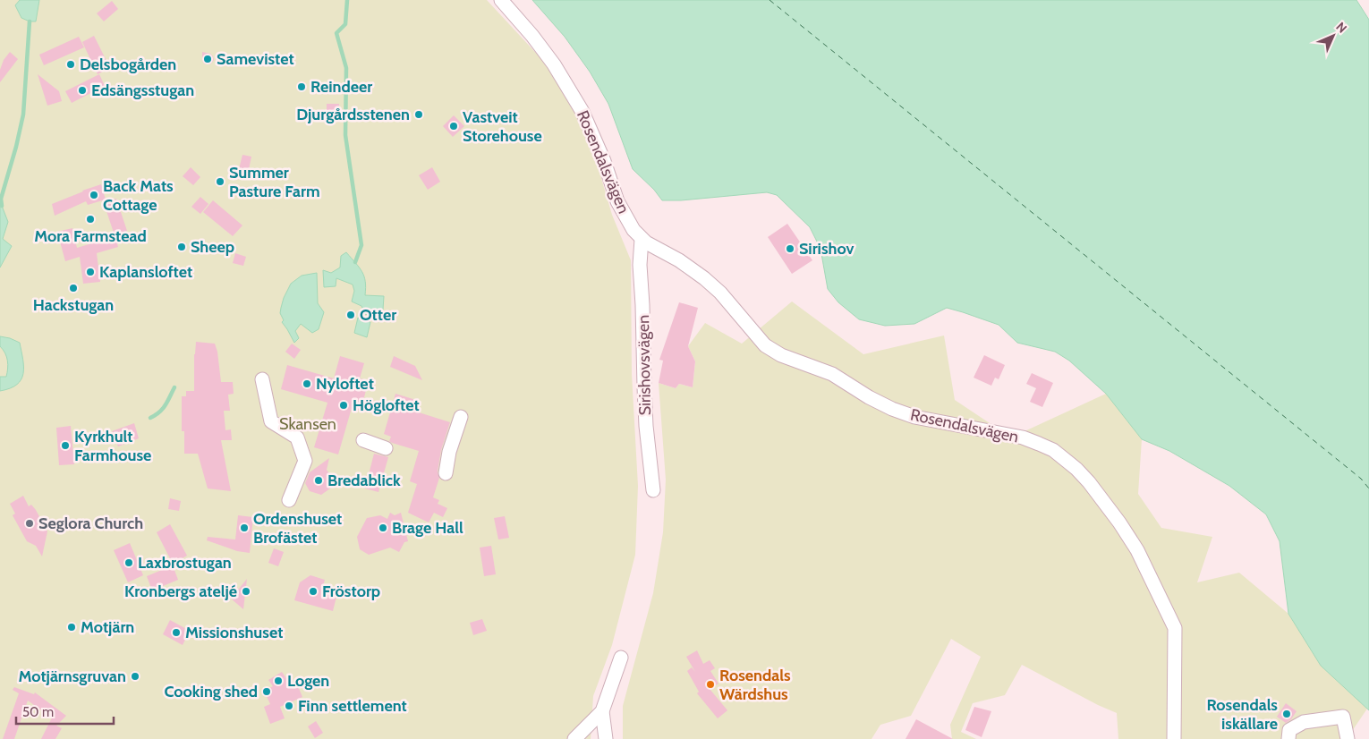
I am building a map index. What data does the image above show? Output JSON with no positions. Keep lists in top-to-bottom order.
{
  "streets": {
    "street": ["Rosendalsvägen", "Sirishovsvägen"]
  },
  "crossings": [
    ["Rosendalsvägen", "Sirishovsvägen"]
  ],
  "parks": ["Skansen"],
  "places": [
    "Samevistet",
    "Delsbogården",
    "Reindeer",
    "Edsängsstugan",
    "Djurgårdsstenen",
    "Vastveit Storehouse",
    "Summer Pasture Farm",
    "Back Mats Cottage",
    "Mora Farmstead",
    "Sheep",
    "Sirishov",
    "Kaplansloftet",
    "Hackstugan",
    "Otter",
    "Nyloftet",
    "Högloftet",
    "Kyrkhult Farmhouse",
    "Bredablick",
    "Seglora Church",
    "Ordenshuset Brofästet",
    "Brage Hall",
    "Laxbrostugan",
    "Kronbergs ateljé",
    "Fröstorp",
    "Motjärn",
    "Missionshuset",
    "Motjärnsgruvan",
    "Logen",
    "Rosendals Wärdshus",
    "Cooking shed",
    "Finn settlement",
    "Rosendals iskällare"
  ],
  "scale_bar": "50 m",
  "north": "top right"
}
